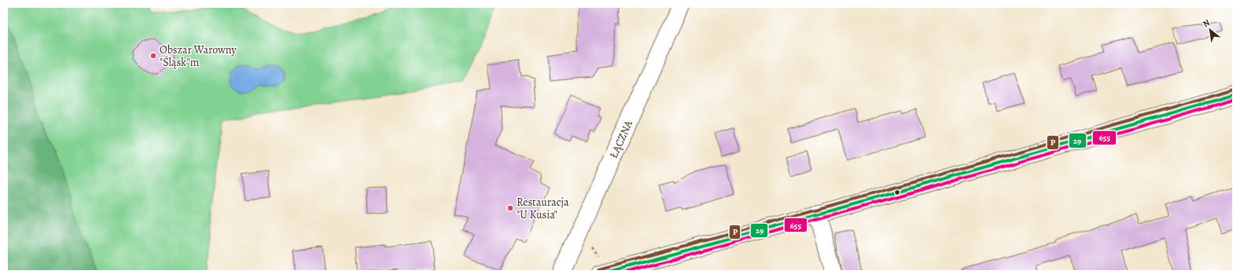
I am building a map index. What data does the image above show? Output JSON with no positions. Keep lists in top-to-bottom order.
{
  "streets": {
    "street": ["ŁĄCZNA"]
  },
  "places": ["Obszar Warowny \"Śląsk\"m", "Restauracja \"U Kusia\""],
  "lines": ["transit line P", "transit line 29", "transit line 655"],
  "north": "top left"
}
